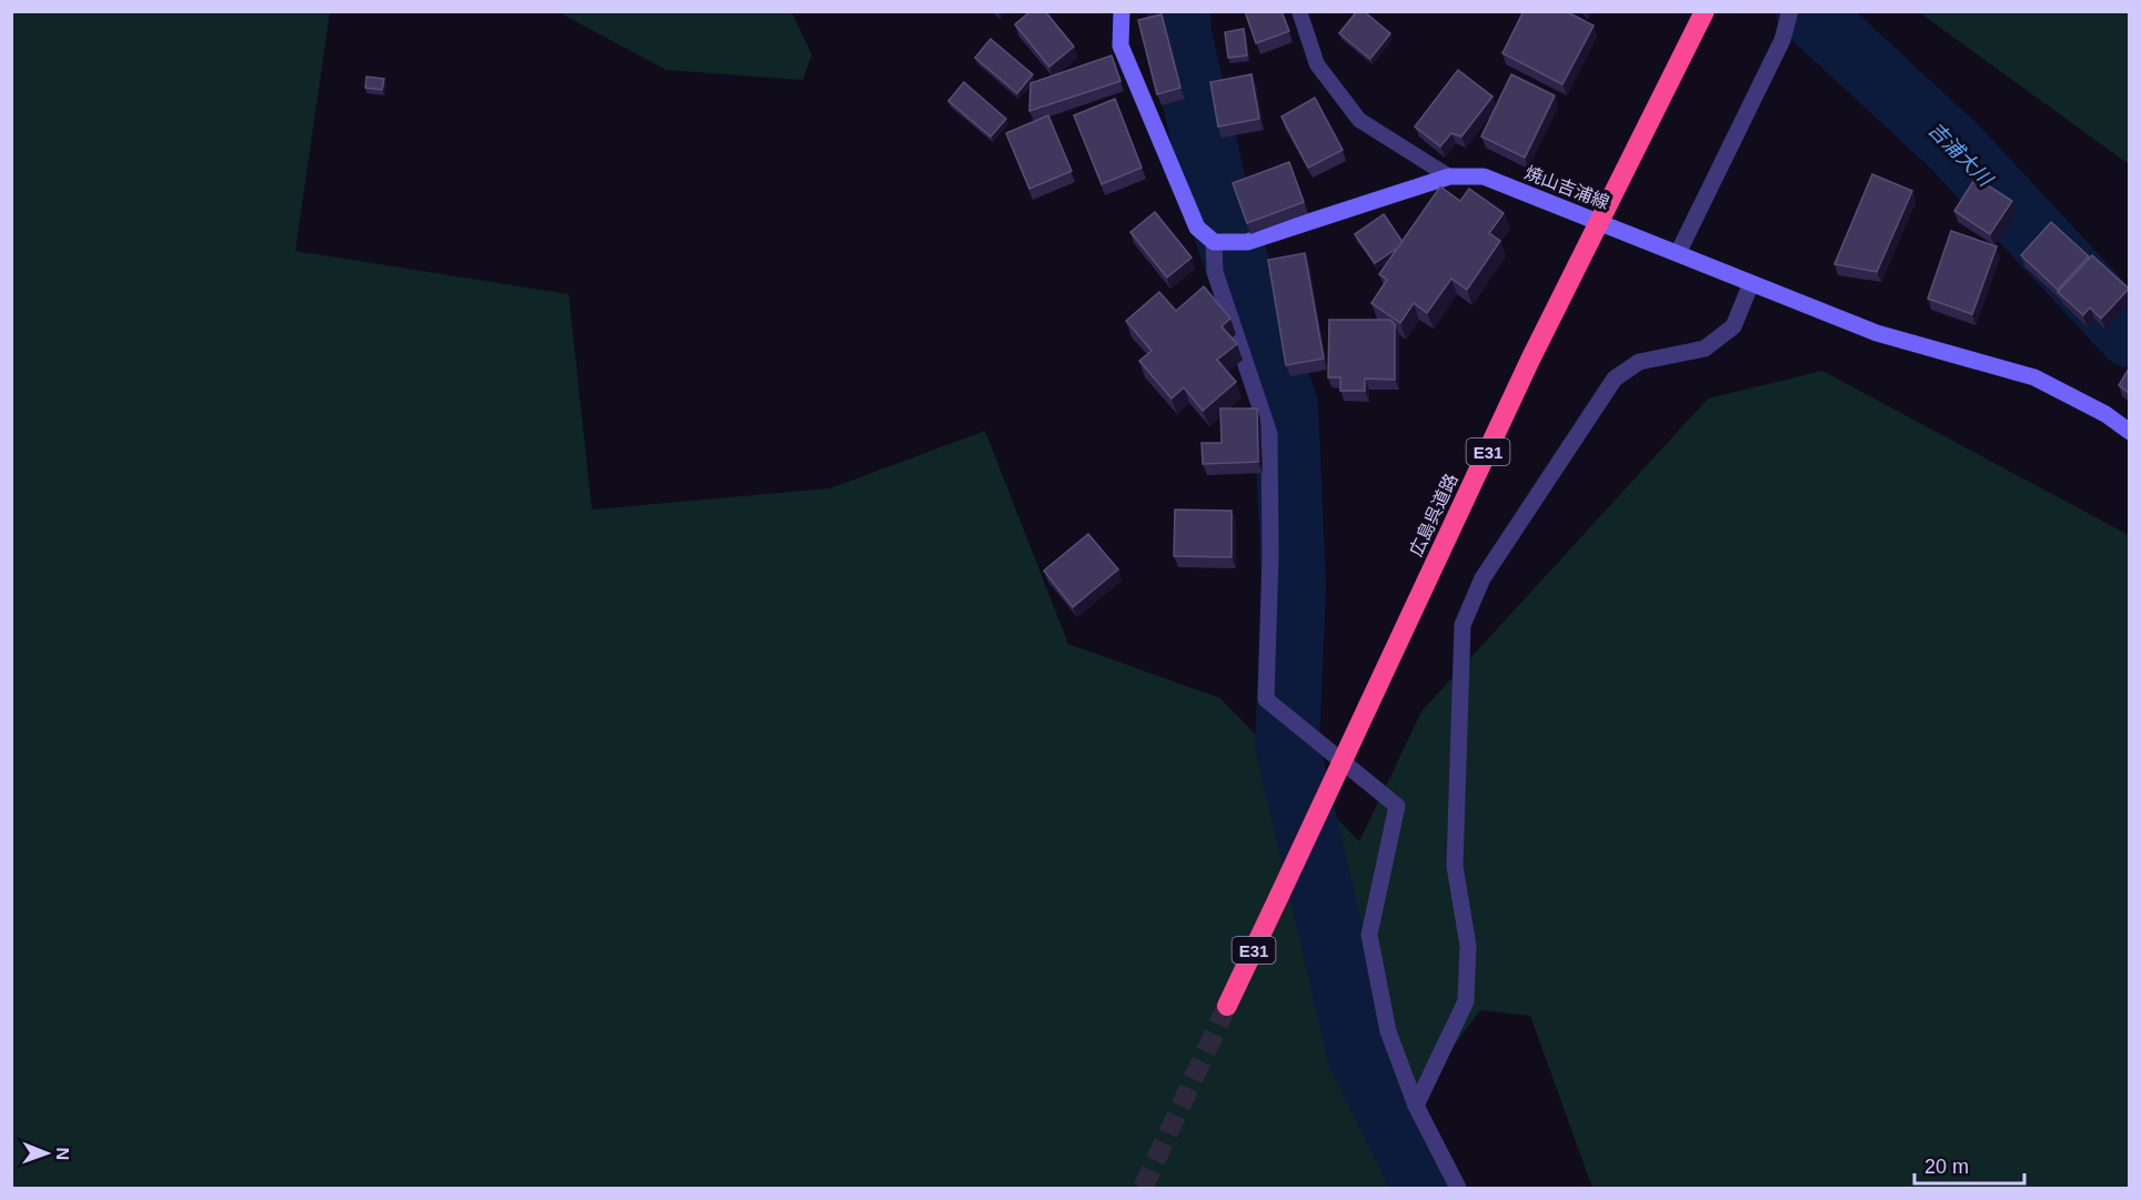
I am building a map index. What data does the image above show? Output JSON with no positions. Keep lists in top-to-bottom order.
{
  "streets": {
    "highway": ["E31", "広島呉道路"],
    "main road": ["焼山吉浦線"]
  },
  "water": ["吉浦大川"],
  "scale_bar": "20 m",
  "north": "right"
}
